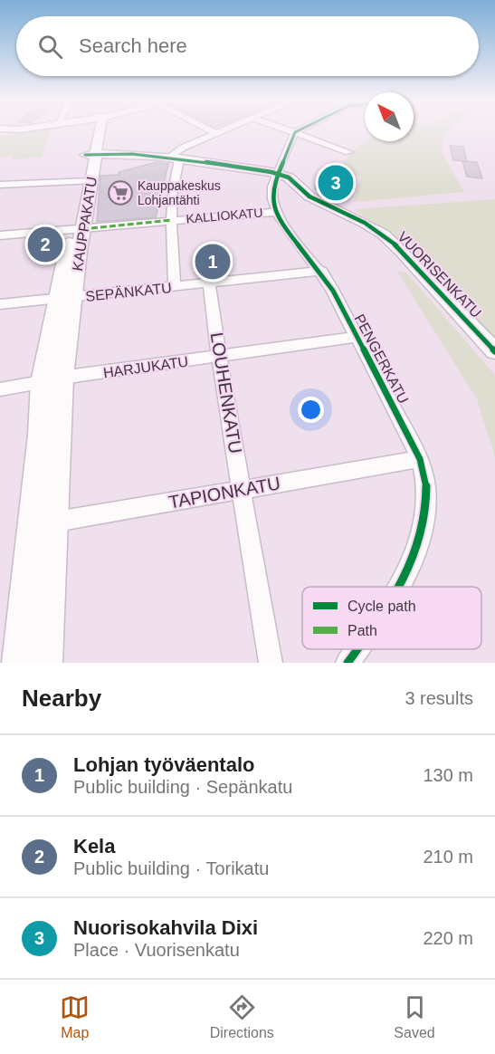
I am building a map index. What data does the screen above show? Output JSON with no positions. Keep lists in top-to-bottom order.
{
  "streets": {
    "main road": ["KAUPPAKATU", "VUORISENKATU"],
    "street": [
      "KALLIOKATU",
      "SEPÄNKATU",
      "PENGERKATU",
      "HARJUKATU",
      "LOUHENKATU",
      "TAPIONKATU"
    ]
  },
  "crossings": [
    ["KALLIOKATU", "KAUPPAKATU"],
    ["KALLIOKATU", "PENGERKATU"],
    ["KAUPPAKATU", "SEPÄNKATU"],
    ["KAUPPAKATU", "HARJUKATU"],
    ["KAUPPAKATU", "TAPIONKATU"],
    ["VUORISENKATU", "PENGERKATU"],
    ["SEPÄNKATU", "PENGERKATU"],
    ["SEPÄNKATU", "LOUHENKATU"],
    ["PENGERKATU", "HARJUKATU"],
    ["PENGERKATU", "TAPIONKATU"],
    ["HARJUKATU", "LOUHENKATU"],
    ["LOUHENKATU", "TAPIONKATU"]
  ],
  "places": {
    "supermarket": ["Kauppakeskus Lohjantähti"]
  },
  "legend": ["Cycle path", "Path"],
  "north": "top left",
  "page": {
    "search": "Search here",
    "pins": ["3", "2", "1"],
    "heading": ["Nearby", "3 results"],
    "list": [
      {
        "mark": "1",
        "name": "Lohjan työväentalo",
        "note": "Public building · Sepänkatu",
        "value": "130 m"
      },
      {
        "mark": "2",
        "name": "Kela",
        "note": "Public building · Torikatu",
        "value": "210 m"
      },
      {
        "mark": "3",
        "name": "Nuorisokahvila Dixi",
        "note": "Place · Vuorisenkatu",
        "value": "220 m"
      }
    ],
    "nav": ["Map", "Directions", "Saved"]
  }
}
